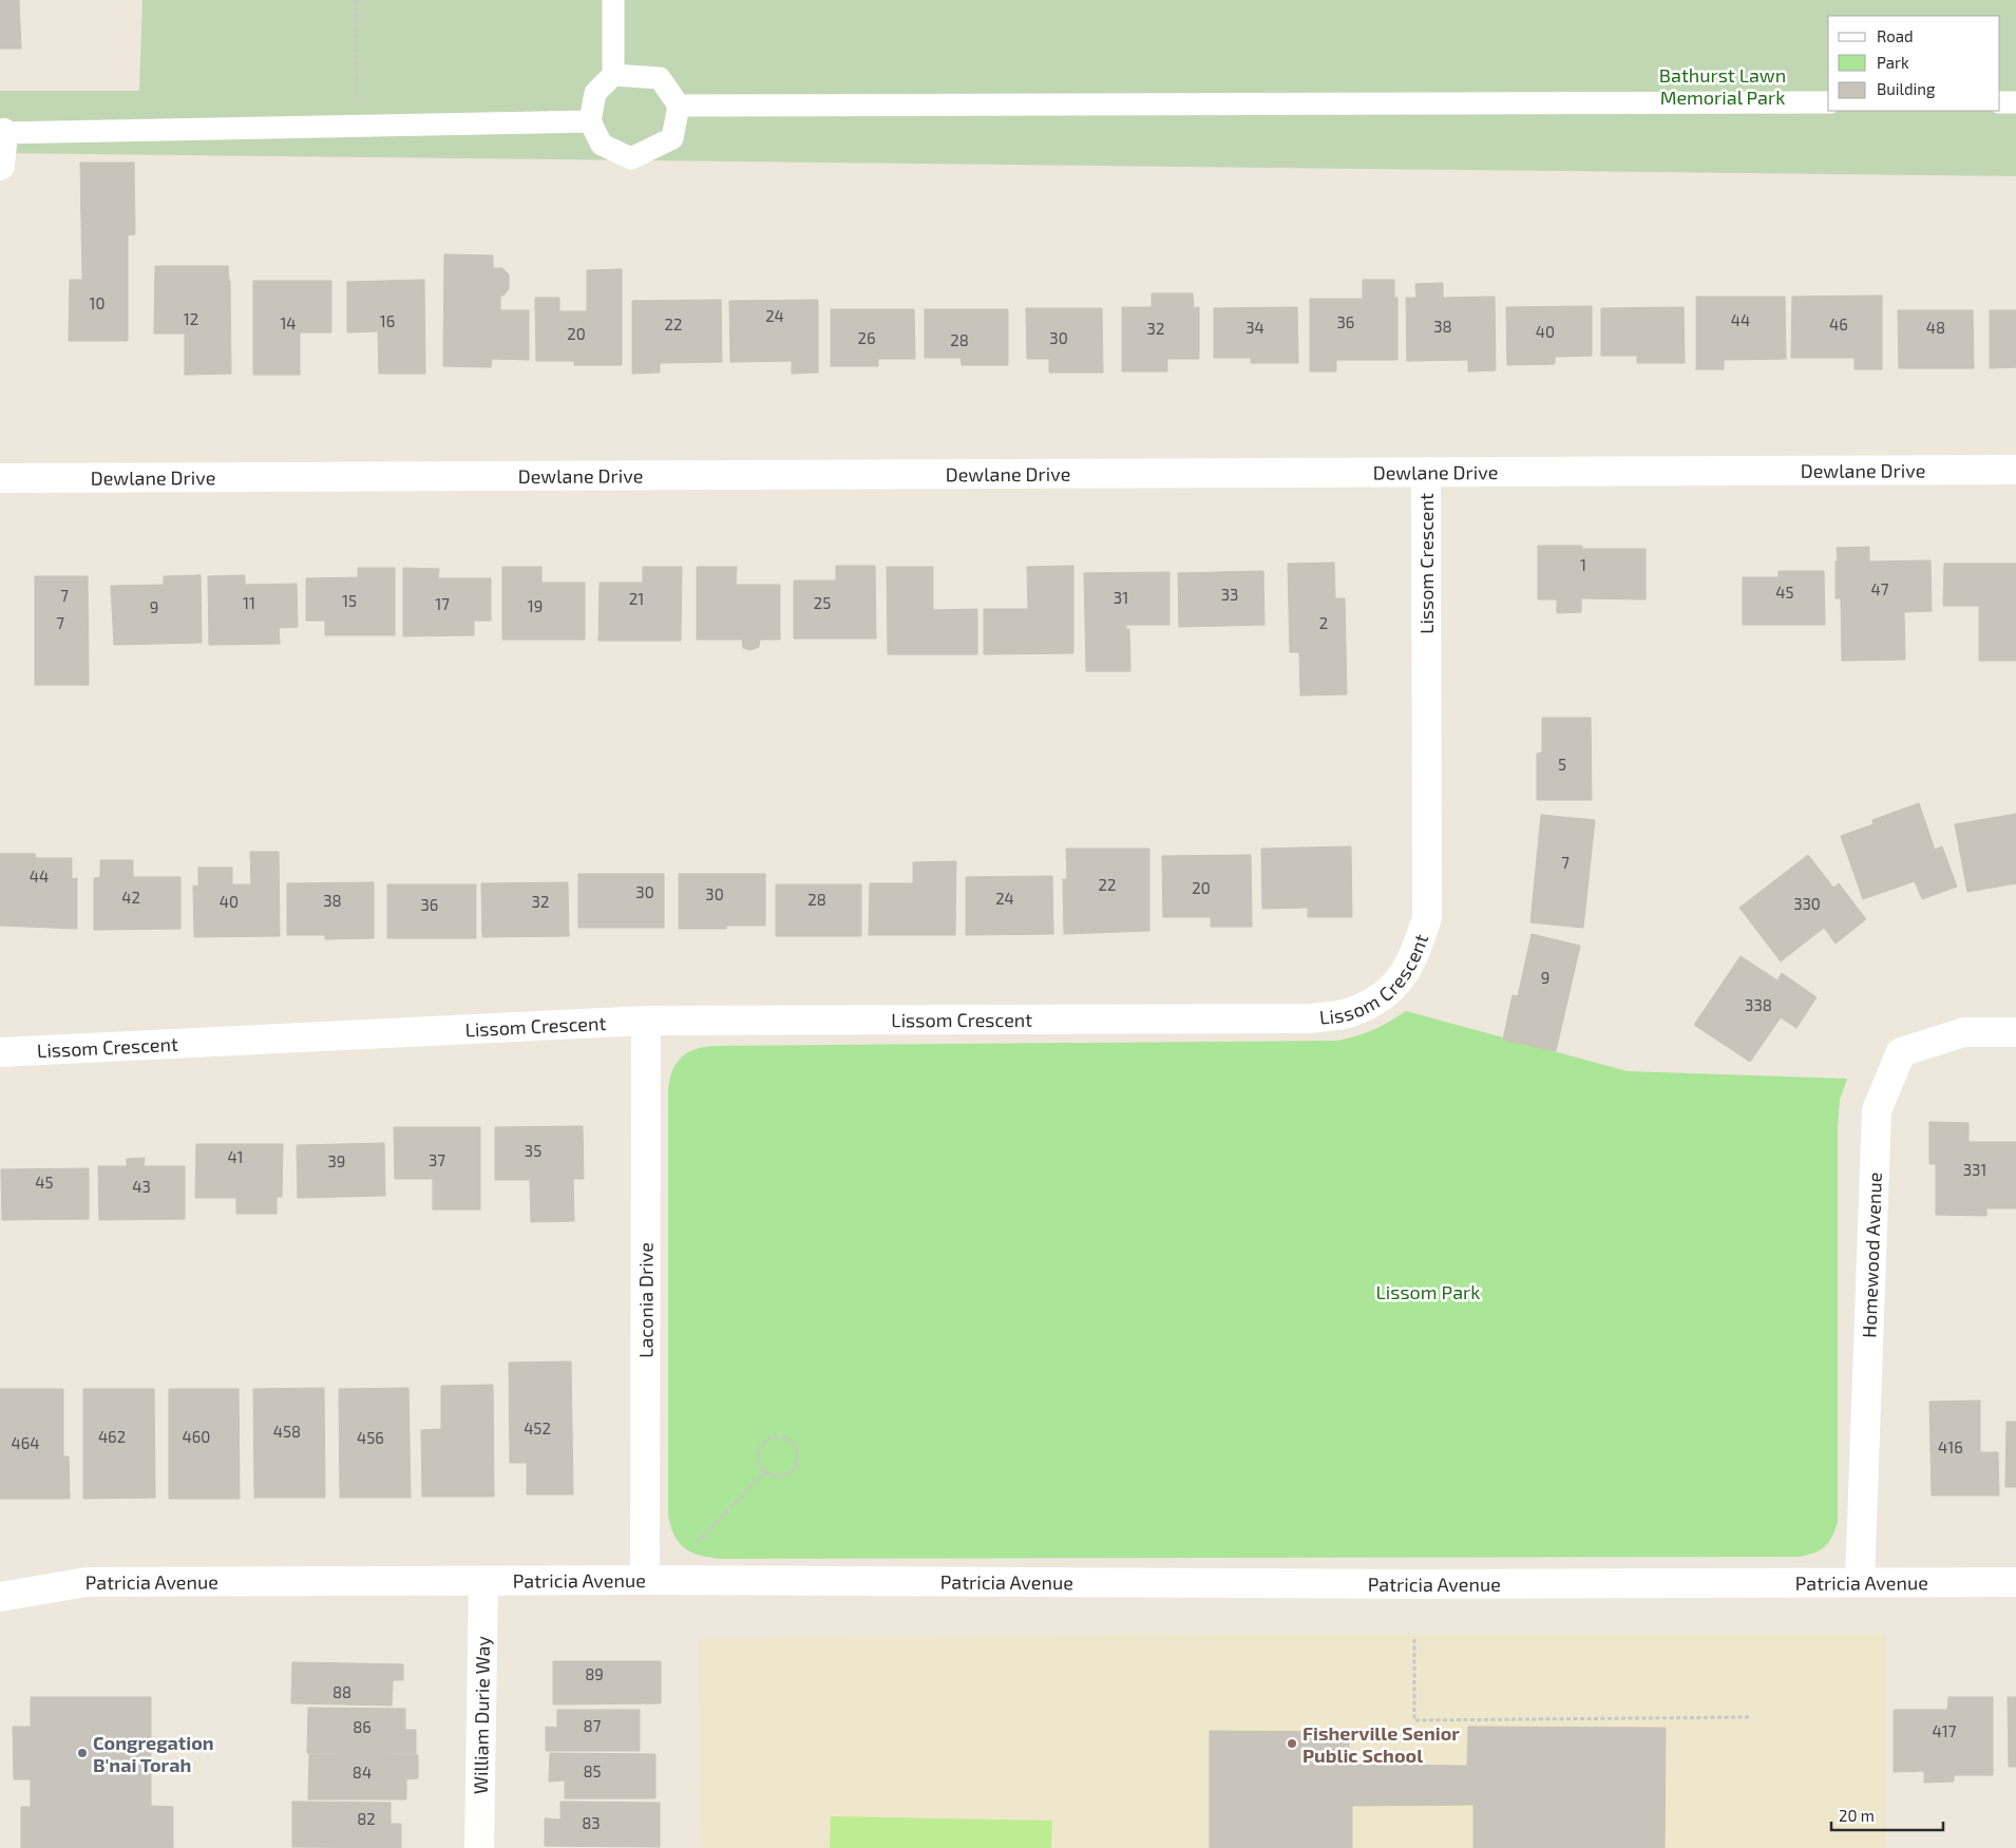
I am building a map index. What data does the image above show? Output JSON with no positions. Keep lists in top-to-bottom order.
{
  "streets": {
    "street": [
      "Dewlane Drive",
      "Lissom Crescent",
      "Homewood Avenue",
      "Laconia Drive",
      "Patricia Avenue",
      "William Durie Way"
    ]
  },
  "crossings": [
    ["Dewlane Drive", "Lissom Crescent"],
    ["Lissom Crescent", "Laconia Drive"],
    ["Homewood Avenue", "Patricia Avenue"],
    ["Laconia Drive", "Patricia Avenue"],
    ["Patricia Avenue", "William Durie Way"]
  ],
  "parks": ["Bathurst Lawn Memorial Park", "Lissom Park"],
  "places": ["Fisherville Senior Public School", "Congregation B'nai Torah"],
  "house_numbers": [
    "10",
    "24",
    "12",
    "44",
    "16",
    "36",
    "14",
    "22",
    "46",
    "38",
    "34",
    "48",
    "32",
    "40",
    "20",
    "26",
    "30",
    "28",
    "1",
    "47",
    "45",
    "33",
    "7",
    "31",
    "21",
    "15",
    "11",
    "25",
    "17",
    "19",
    "9",
    "7",
    "2",
    "5",
    "7",
    "44",
    "22",
    "20",
    "30",
    "30",
    "42",
    "24",
    "28",
    "38",
    "40",
    "32",
    "330",
    "36",
    "9",
    "338",
    "35",
    "41",
    "37",
    "39",
    "331",
    "45",
    "43",
    "452",
    "458",
    "462",
    "460",
    "456",
    "464",
    "416",
    "89",
    "88",
    "87",
    "86",
    "417",
    "85",
    "84",
    "82",
    "83"
  ],
  "legend": ["Road", "Park", "Building"],
  "scale_bar": "20 m"
}
